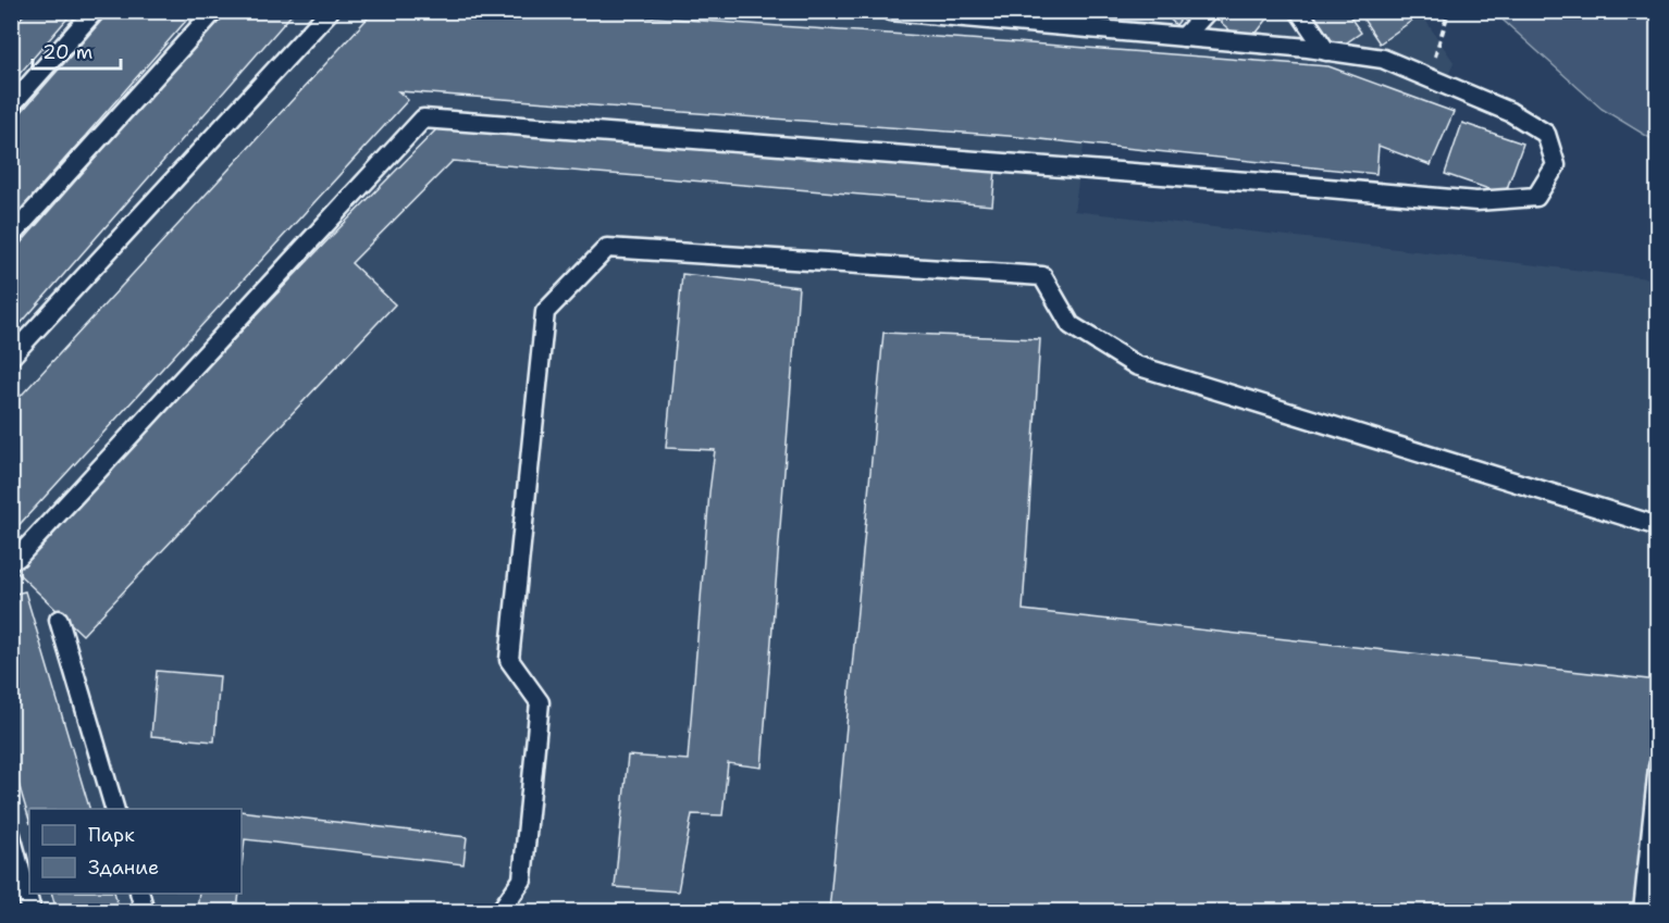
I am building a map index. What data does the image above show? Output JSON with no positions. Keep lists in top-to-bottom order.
{
  "legend": ["Парк", "Здание"],
  "scale_bar": "20 m"
}
